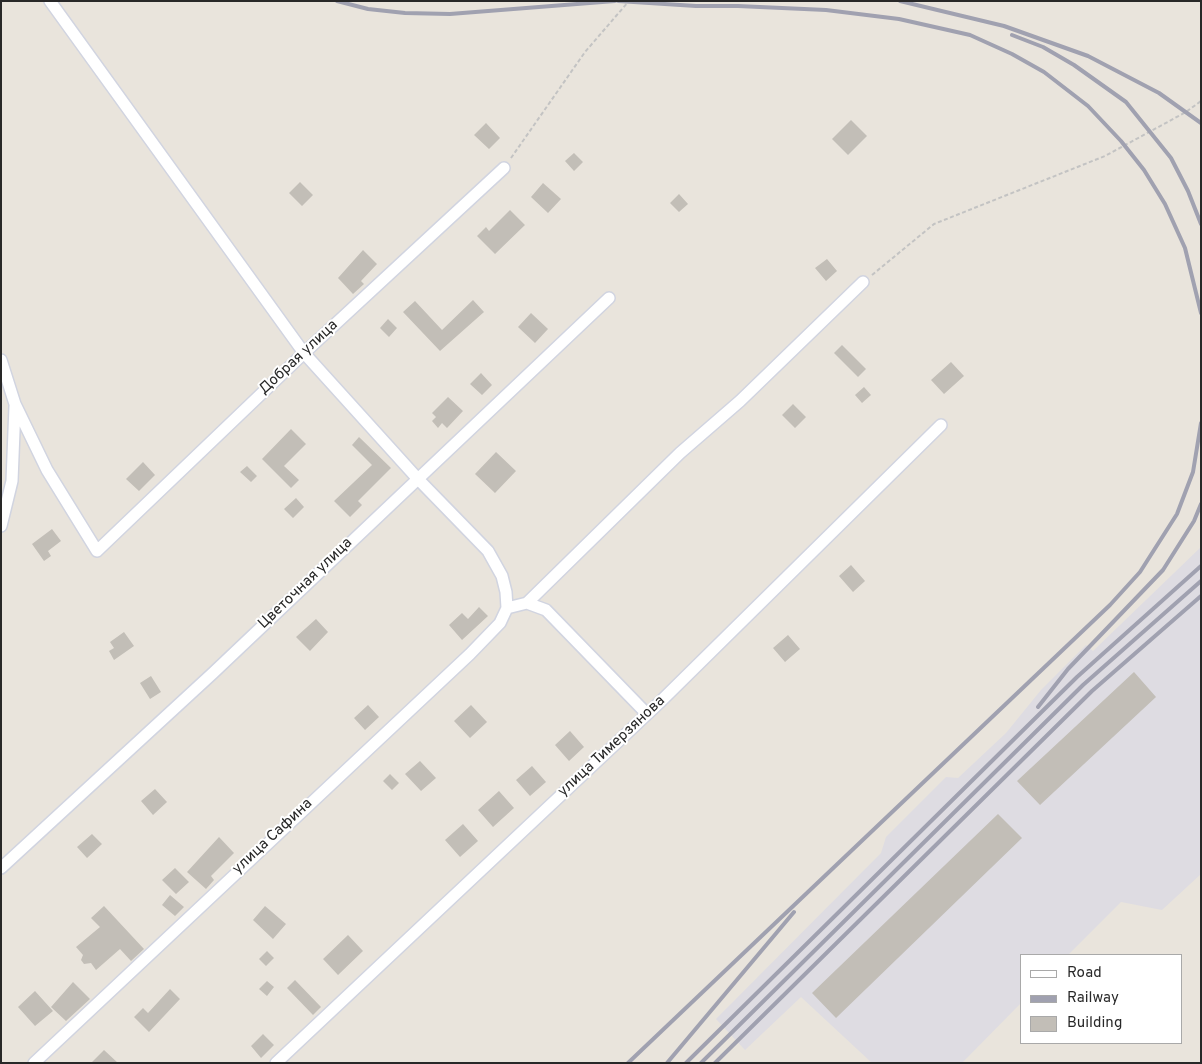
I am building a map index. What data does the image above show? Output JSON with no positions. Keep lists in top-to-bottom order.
{
  "streets": {
    "street": [
      "Добрая улица",
      "Цветочная улица",
      "улица Тимерзянова",
      "улица Сафина"
    ]
  },
  "legend": ["Road", "Railway", "Building"]
}
